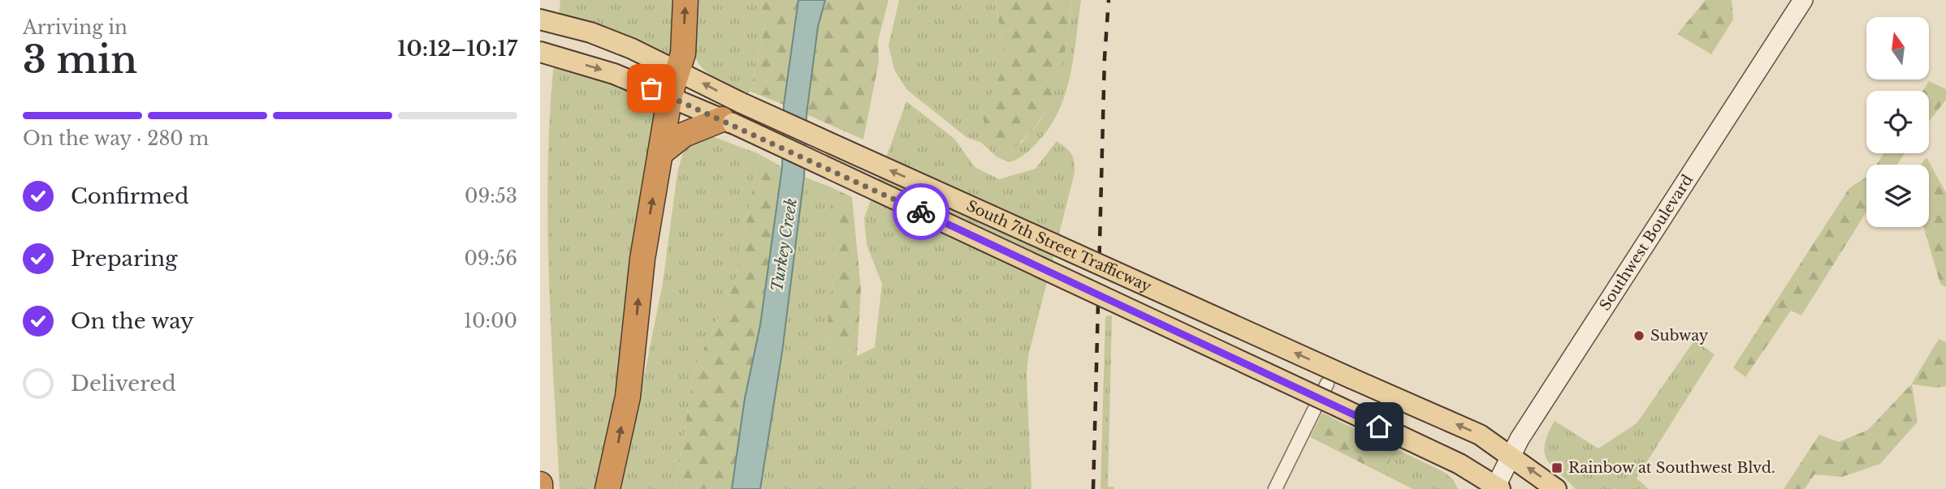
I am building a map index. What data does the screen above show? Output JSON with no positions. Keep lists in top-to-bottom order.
{
  "streets": {
    "main road": ["Southwest Boulevard", "South 7th Street Trafficway"]
  },
  "crossings": [
    ["Southwest Boulevard", "South 7th Street Trafficway"]
  ],
  "water": ["Turkey Creek"],
  "places": {
    "other": ["Subway"],
    "transit": ["Rainbow at Southwest Blvd."]
  },
  "north": "top",
  "page": {
    "heading": ["3 min", "Arriving in", "10:12–10:17"],
    "bar": "On the way · 280 m",
    "list": [
      ["Confirmed", "09:53"],
      ["Preparing", "09:56"],
      ["On the way", "10:00"],
      "Delivered"
    ]
  }
}
